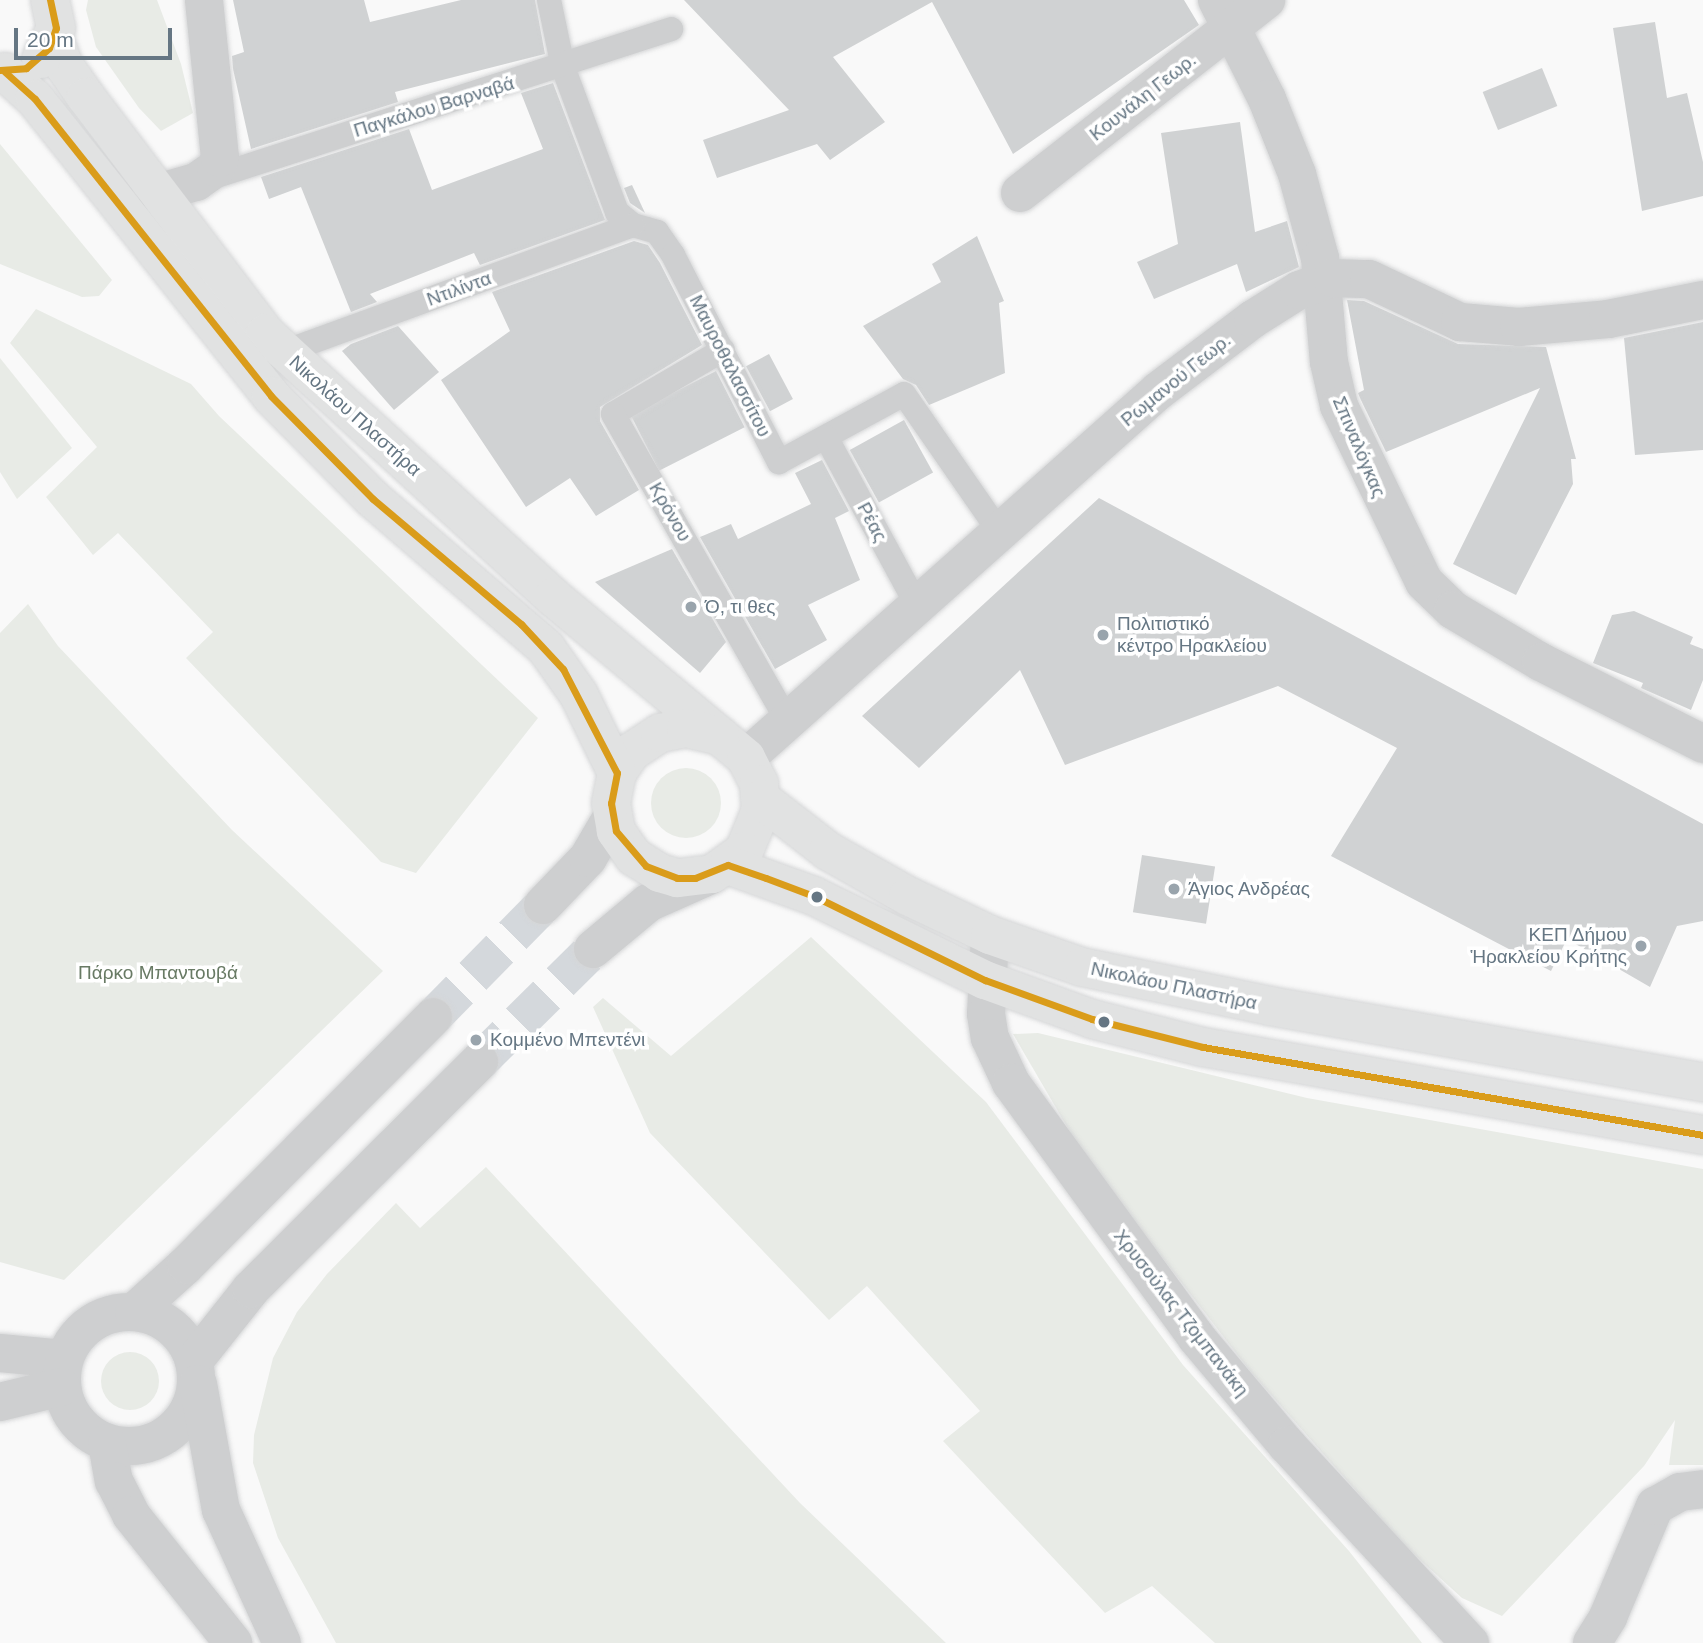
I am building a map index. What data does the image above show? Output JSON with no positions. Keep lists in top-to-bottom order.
{
  "streets": {
    "main road": ["Νικολάου Πλαστήρα"],
    "street": [
      "Κουνάλη Γεωρ.",
      "Ρωμανού Γεωρ.",
      "Σπιναλόγκας",
      "Χρυσούλας Τζομπανάκη"
    ],
    "lane": [
      "Παγκάλου Βαρναβά",
      "Ντιλίντα",
      "Μαυροθαλασσίτου",
      "Κρόνου",
      "Ρέας"
    ]
  },
  "crossings": [
    ["Κουνάλη Γεωρ.", "Σπιναλόγκας"],
    ["Παγκάλου Βαρναβά", "Μαυροθαλασσίτου"],
    ["Ντιλίντα", "Μαυροθαλασσίτου"],
    ["Ντιλίντα", "Νικολάου Πλαστήρα"],
    ["Μαυροθαλασσίτου", "Ρωμανού Γεωρ."],
    ["Μαυροθαλασσίτου", "Κρόνου"],
    ["Μαυροθαλασσίτου", "Ρέας"],
    ["Ρωμανού Γεωρ.", "Νικολάου Πλαστήρα"],
    ["Ρωμανού Γεωρ.", "Σπιναλόγκας"],
    ["Ρωμανού Γεωρ.", "Κρόνου"],
    ["Ρωμανού Γεωρ.", "Ρέας"],
    ["Νικολάου Πλαστήρα", "Χρυσούλας Τζομπανάκη"]
  ],
  "parks": ["Πάρκο Μπαντουβά"],
  "places": [
    "Ό, τι θες",
    "Πολιτιστικό κέντρο Ηρακλείου",
    "Άγιος Ανδρέας",
    "ΚΕΠ Δήμου Ἡρακλείου Κρήτης",
    "Κομμένο Μπεντένι"
  ],
  "scale_bar": "20 m"
}
